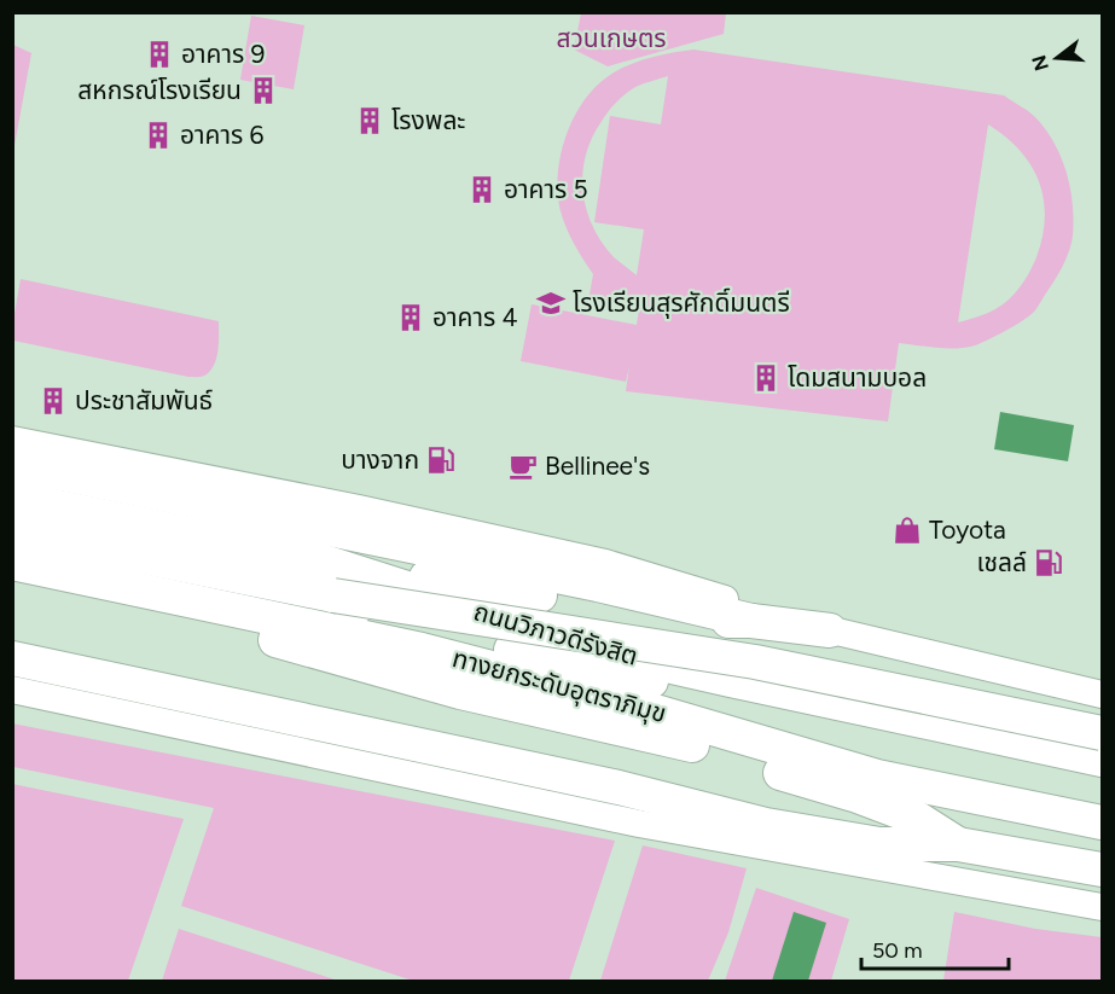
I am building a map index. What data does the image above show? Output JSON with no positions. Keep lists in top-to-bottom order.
{
  "streets": {
    "highway": ["ถนนวิภาวดีรังสิต", "ทางยกระดับอุตราภิมุข"]
  },
  "parks": ["สวนเกษตร"],
  "places": {
    "building": [
      "อาคาร 9",
      "สหกรณ์โรงเรียน",
      "โรงพละ",
      "อาคาร 6",
      "อาคาร 5",
      "อาคาร 4",
      "โดมสนามบอล",
      "ประชาสัมพันธ์"
    ],
    "school or university": ["โรงเรียนสุรศักดิ์มนตรี"],
    "fuel station": ["บางจาก", "เชลล์"],
    "cafe": ["Bellinee's"],
    "shop": ["Toyota"]
  },
  "scale_bar": "50 m",
  "north": "left"
}
